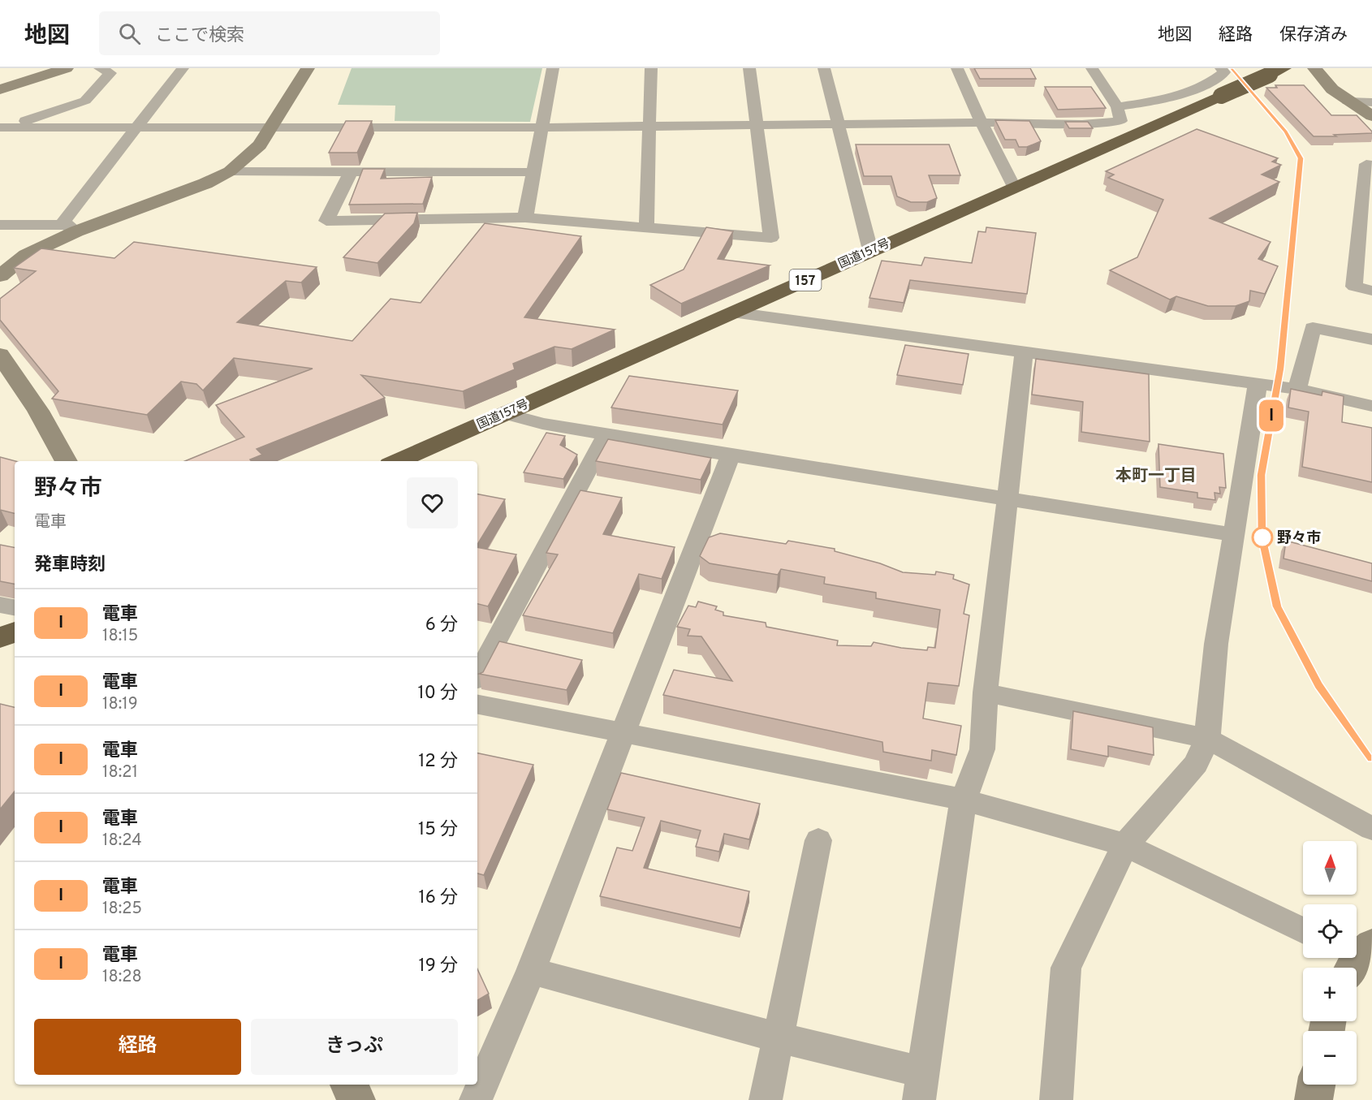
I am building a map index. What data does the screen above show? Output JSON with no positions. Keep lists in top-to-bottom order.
{
  "streets": {
    "highway": ["国道157号", "157"]
  },
  "districts": ["本町一丁目"],
  "places": ["野々市"],
  "north": "top",
  "page": {
    "header": "地図",
    "search": "ここで検索",
    "nav": ["地図", "経路", "保存済み"],
    "on_map": "I",
    "heading": [
      ["野々市", "電車"],
      "発車時刻"
    ],
    "list": [
      {
        "mark": "I",
        "name": "電車",
        "note": "18:15",
        "value": "6 分"
      },
      {
        "mark": "I",
        "name": "電車",
        "note": "18:19",
        "value": "10 分"
      },
      {
        "mark": "I",
        "name": "電車",
        "note": "18:21",
        "value": "12 分"
      },
      {
        "mark": "I",
        "name": "電車",
        "note": "18:24",
        "value": "15 分"
      },
      {
        "mark": "I",
        "name": "電車",
        "note": "18:25",
        "value": "16 分"
      },
      {
        "mark": "I",
        "name": "電車",
        "note": "18:28",
        "value": "19 分"
      }
    ],
    "map_buttons": ["+", "−"],
    "buttons": ["経路", "きっぷ"]
  }
}
